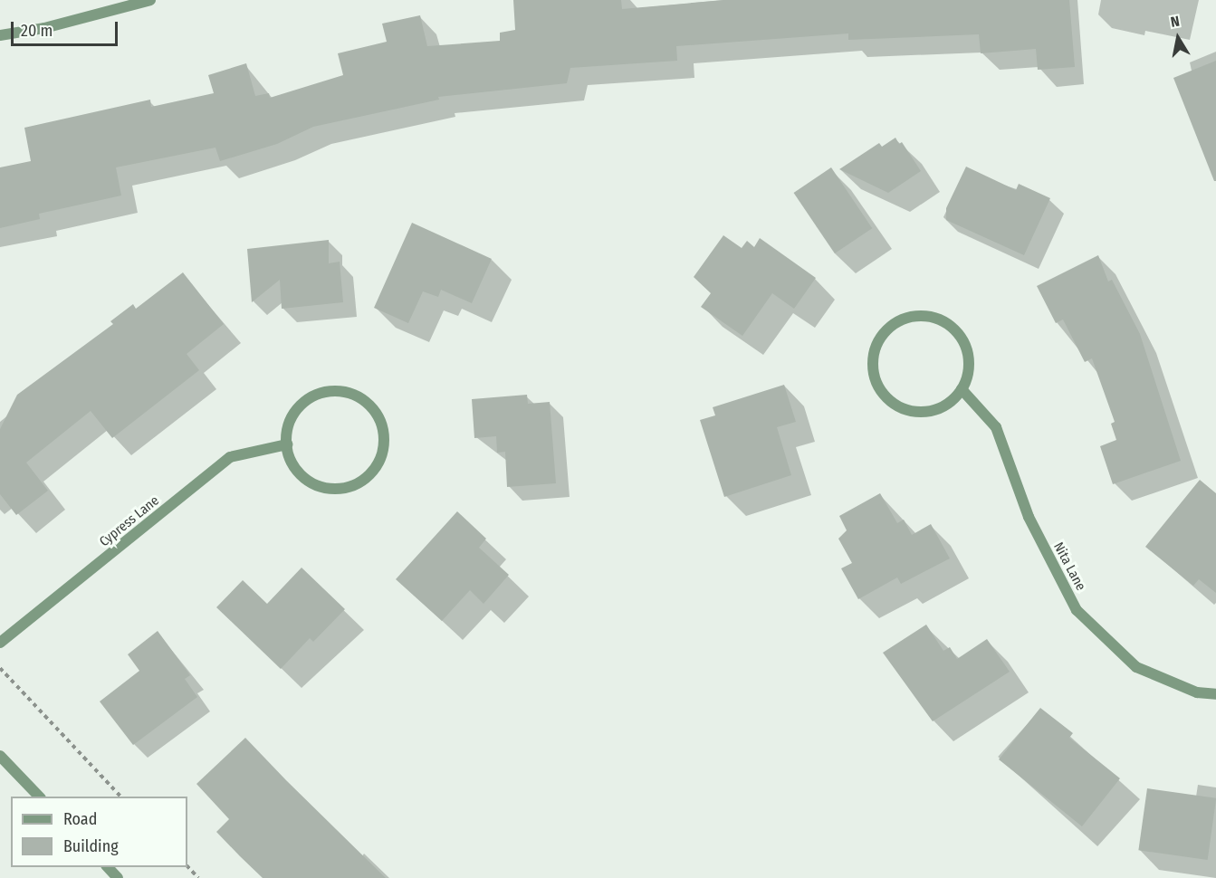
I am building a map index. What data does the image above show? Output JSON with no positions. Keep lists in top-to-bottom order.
{
  "streets": {
    "street": ["Cypress Lane", "Nita Lane"]
  },
  "legend": ["Road", "Building"],
  "scale_bar": "20 m",
  "north": "top"
}
